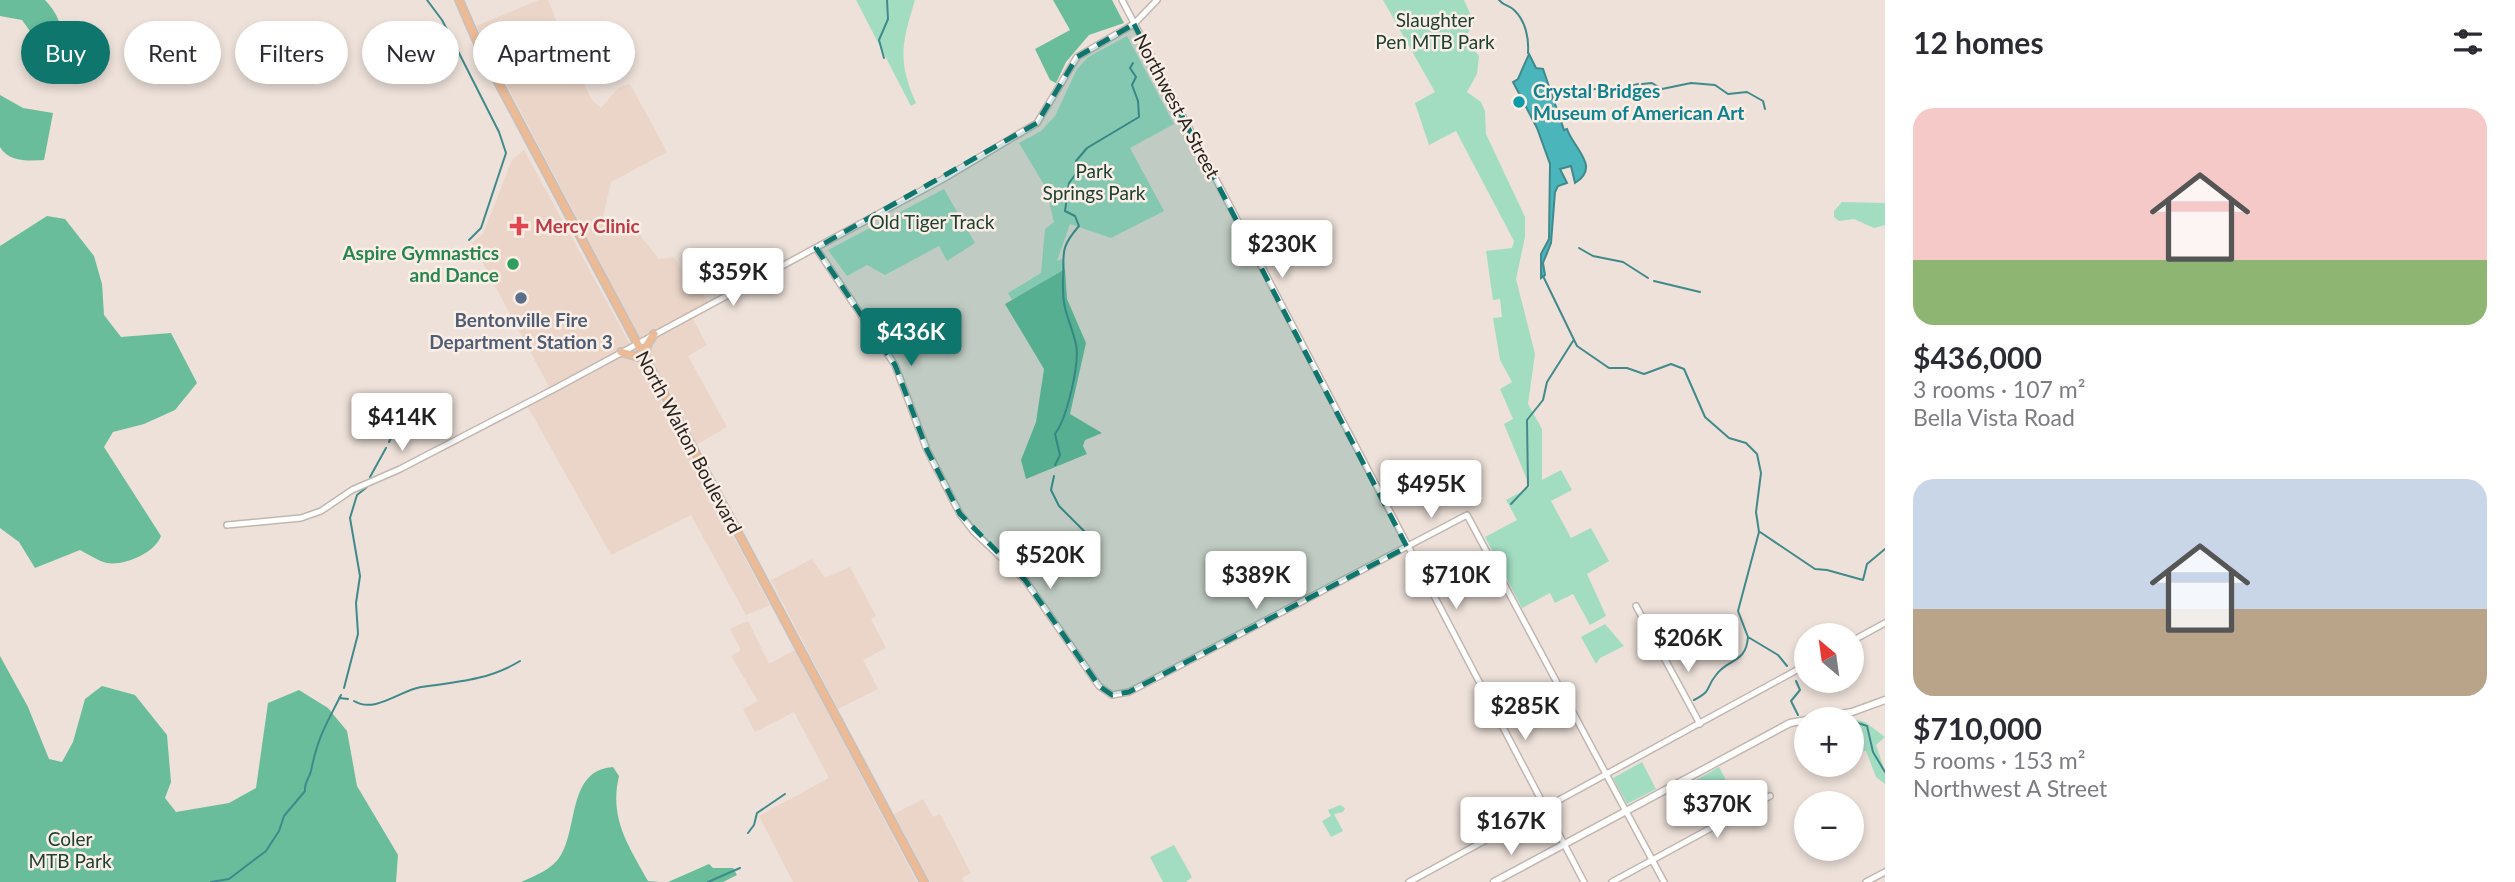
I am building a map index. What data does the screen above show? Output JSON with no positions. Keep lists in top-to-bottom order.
{
  "streets": {
    "main road": ["North Walton Boulevard"],
    "street": ["Northwest A Street"]
  },
  "parks": [
    "Slaughter Pen MTB Park",
    "Park Springs Park",
    "Old Tiger Track",
    "Coler MTB Park"
  ],
  "places": {
    "other": ["Crystal Bridges Museum of American Art", "Aspire Gymnastics and Dance", "Bentonville Fire Department Station 3"],
    "health": ["Mercy Clinic"]
  },
  "north": "top left",
  "page": {
    "heading": "12 homes",
    "chip": [
      "Buy",
      "Rent",
      "Filters",
      "New",
      "Apartment"
    ],
    "list": [
      {
        "name": "$436,000",
        "note": "3 rooms · 107 m² · Bella Vista Road"
      },
      {
        "name": "$710,000",
        "note": "5 rooms · 153 m² · Northwest A Street"
      }
    ],
    "price": [
      "$230K",
      "$359K",
      "$436K",
      "$414K",
      "$495K",
      "$520K",
      "$389K",
      "$710K",
      "$206K",
      "$285K",
      "$370K",
      "$167K"
    ],
    "map_buttons": ["+", "−"]
  }
}
